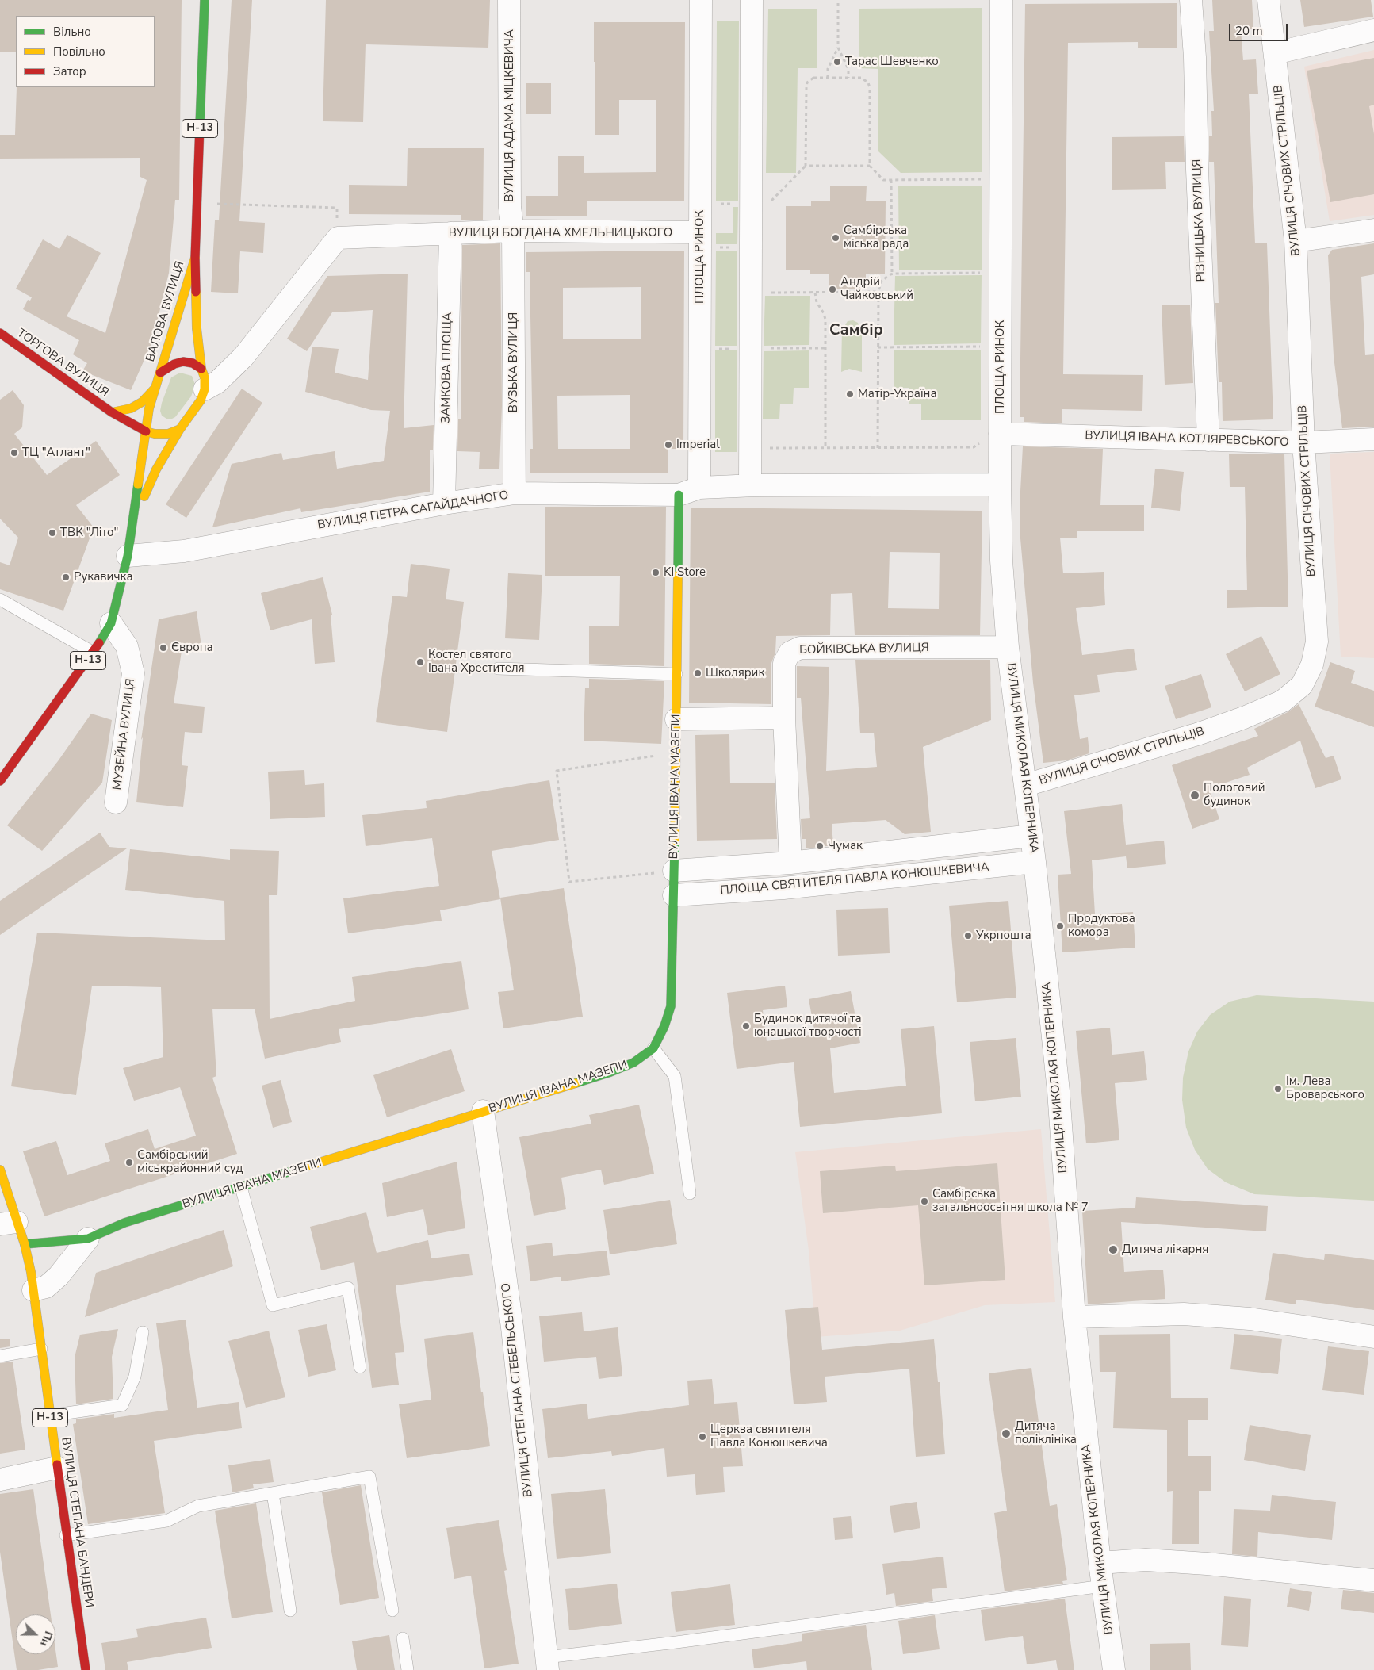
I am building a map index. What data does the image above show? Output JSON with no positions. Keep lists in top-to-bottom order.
{
  "streets": {
    "main road": [
      "Н-13",
      "ВАЛОВА ВУЛИЦЯ",
      "ТОРГОВА ВУЛИЦЯ",
      "ВУЛИЦЯ ІВАНА МАЗЕПИ",
      "ВУЛИЦЯ СТЕПАНА БАНДЕРИ"
    ],
    "street": [
      "ВУЛИЦЯ АДАМА МІЦКЕВИЧА",
      "ВУЛИЦЯ СІЧОВИХ СТРІЛЬЦІВ",
      "РІЗНИЦЬКА ВУЛИЦЯ",
      "ВУЛИЦЯ БОГДАНА ХМЕЛЬНИЦЬКОГО",
      "ПЛОЩА РИНОК",
      "ВУЗЬКА ВУЛИЦЯ",
      "ЗАМКОВА ПЛОЩА",
      "ВУЛИЦЯ ІВАНА КОТЛЯРЕВСЬКОГО",
      "ВУЛИЦЯ ПЕТРА САГАЙДАЧНОГО",
      "БОЙКІВСЬКА ВУЛИЦЯ",
      "МУЗЕЙНА ВУЛИЦЯ",
      "ВУЛИЦЯ МИКОЛАЯ КОПЕРНИКА",
      "ПЛОЩА СВЯТИТЕЛЯ ПАВЛА КОНЮШКЕВИЧА",
      "ВУЛИЦЯ СТЕПАНА СТЕБЕЛЬСЬКОГО"
    ]
  },
  "crossings": [
    ["ВУЛИЦЯ АДАМА МІЦКЕВИЧА", "ВУЛИЦЯ БОГДАНА ХМЕЛЬНИЦЬКОГО"],
    ["ВУЛИЦЯ АДАМА МІЦКЕВИЧА", "ВУЗЬКА ВУЛИЦЯ"],
    ["Н-13", "ВАЛОВА ВУЛИЦЯ"],
    ["Н-13", "ТОРГОВА ВУЛИЦЯ"],
    ["Н-13", "ВУЛИЦЯ ПЕТРА САГАЙДАЧНОГО"],
    ["Н-13", "МУЗЕЙНА ВУЛИЦЯ"],
    ["ВУЛИЦЯ СІЧОВИХ СТРІЛЬЦІВ", "ВУЛИЦЯ ІВАНА КОТЛЯРЕВСЬКОГО"],
    ["ВУЛИЦЯ СІЧОВИХ СТРІЛЬЦІВ", "ВУЛИЦЯ МИКОЛАЯ КОПЕРНИКА"],
    ["РІЗНИЦЬКА ВУЛИЦЯ", "ВУЛИЦЯ ІВАНА КОТЛЯРЕВСЬКОГО"],
    ["ВУЛИЦЯ БОГДАНА ХМЕЛЬНИЦЬКОГО", "ПЛОЩА РИНОК"],
    ["ВУЛИЦЯ БОГДАНА ХМЕЛЬНИЦЬКОГО", "ВУЗЬКА ВУЛИЦЯ"],
    ["ВУЛИЦЯ БОГДАНА ХМЕЛЬНИЦЬКОГО", "ЗАМКОВА ПЛОЩА"],
    ["ПЛОЩА РИНОК", "ВУЛИЦЯ ІВАНА КОТЛЯРЕВСЬКОГО"],
    ["ПЛОЩА РИНОК", "ВУЛИЦЯ ПЕТРА САГАЙДАЧНОГО"],
    ["ПЛОЩА РИНОК", "ВУЛИЦЯ МИКОЛАЯ КОПЕРНИКА"],
    ["ВАЛОВА ВУЛИЦЯ", "ТОРГОВА ВУЛИЦЯ"],
    ["ВУЗЬКА ВУЛИЦЯ", "ВУЛИЦЯ ПЕТРА САГАЙДАЧНОГО"],
    ["ЗАМКОВА ПЛОЩА", "ВУЛИЦЯ ПЕТРА САГАЙДАЧНОГО"],
    ["ВУЛИЦЯ ПЕТРА САГАЙДАЧНОГО", "ВУЛИЦЯ ІВАНА МАЗЕПИ"],
    ["БОЙКІВСЬКА ВУЛИЦЯ", "ВУЛИЦЯ МИКОЛАЯ КОПЕРНИКА"],
    ["БОЙКІВСЬКА ВУЛИЦЯ", "ПЛОЩА СВЯТИТЕЛЯ ПАВЛА КОНЮШКЕВИЧА"],
    ["ВУЛИЦЯ МИКОЛАЯ КОПЕРНИКА", "ПЛОЩА СВЯТИТЕЛЯ ПАВЛА КОНЮШКЕВИЧА"],
    ["ВУЛИЦЯ ІВАНА МАЗЕПИ", "ПЛОЩА СВЯТИТЕЛЯ ПАВЛА КОНЮШКЕВИЧА"],
    ["ВУЛИЦЯ ІВАНА МАЗЕПИ", "ВУЛИЦЯ СТЕПАНА СТЕБЕЛЬСЬКОГО"],
    ["ВУЛИЦЯ ІВАНА МАЗЕПИ", "ВУЛИЦЯ СТЕПАНА БАНДЕРИ"]
  ],
  "districts": ["Самбір"],
  "places": [
    "Тарас Шевченко",
    "Самбірська міська рада",
    "Андрій Чайковський",
    "Матір-Україна",
    "Imperial",
    "ТЦ \"Атлант\"",
    "ТВК \"Літо\"",
    "KI Store",
    "Рукавичка",
    "Європа",
    "Костел святого Івана Хрестителя",
    "Школярик",
    "Пологовий будинок",
    "Чумак",
    "Продуктова комора",
    "Укрпошта",
    "Будинок дитячої та юнацької творчості",
    "Ім. Лева Броварського",
    "Самбірський міськрайонний суд",
    "Самбірська загальноосвітня школа № 7",
    "Дитяча лікарня",
    "Дитяча поліклініка",
    "Церква святителя Павла Конюшкевича"
  ],
  "legend": ["Вільно", "Повільно", "Затор"],
  "scale_bar": "20 m",
  "north": "right"
}
